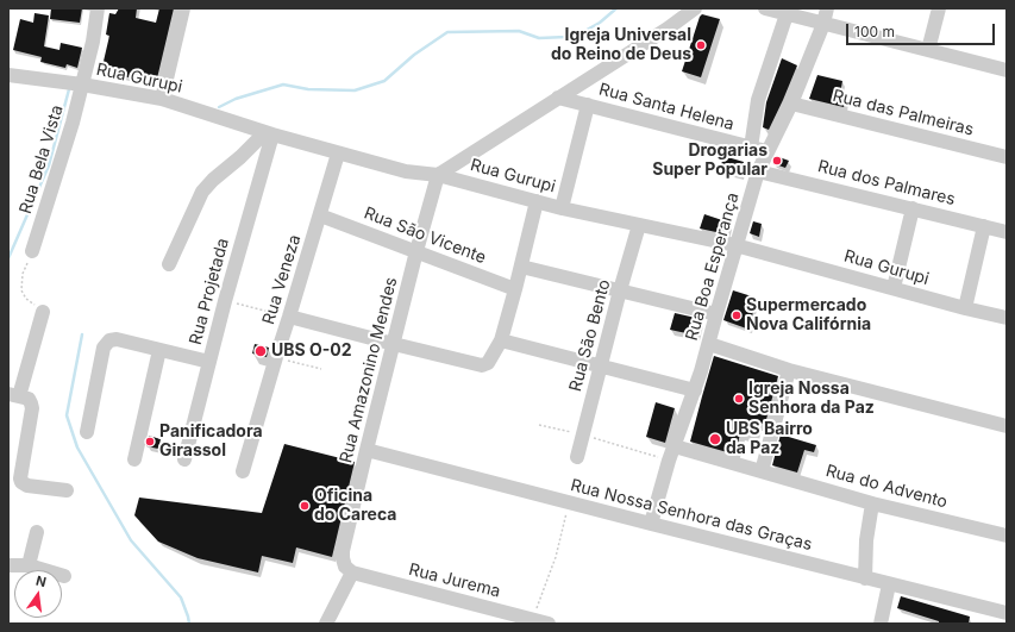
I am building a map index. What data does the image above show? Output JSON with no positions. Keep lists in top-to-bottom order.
{
  "streets": {
    "street": [
      "Rua Gurupi",
      "Rua Santa Helena",
      "Rua das Palmeiras",
      "Rua Bela Vista",
      "Rua dos Palmares",
      "Rua São Vicente",
      "Rua Boa Esperança",
      "Rua Veneza",
      "Rua Projetada",
      "Rua São Bento",
      "Rua Amazonino Mendes",
      "Rua do Advento",
      "Rua Nossa Senhora das Graças",
      "Rua Jurema"
    ]
  },
  "crossings": [
    ["Rua Gurupi", "Rua Bela Vista"],
    ["Rua Gurupi", "Rua Boa Esperança"],
    ["Rua Gurupi", "Rua Veneza"],
    ["Rua Gurupi", "Rua Projetada"],
    ["Rua Gurupi", "Rua São Bento"],
    ["Rua Gurupi", "Rua Amazonino Mendes"],
    ["Rua Santa Helena", "Rua Boa Esperança"],
    ["Rua das Palmeiras", "Rua Boa Esperança"],
    ["Rua dos Palmares", "Rua Boa Esperança"],
    ["Rua São Vicente", "Rua Veneza"],
    ["Rua São Vicente", "Rua Amazonino Mendes"],
    ["Rua Boa Esperança", "Rua do Advento"],
    ["Rua Boa Esperança", "Rua Nossa Senhora das Graças"],
    ["Rua Amazonino Mendes", "Rua Nossa Senhora das Graças"],
    ["Rua Amazonino Mendes", "Rua Jurema"]
  ],
  "places": [
    "Igreja Universal do Reino de Deus",
    "Drogarias Super Popular",
    "Supermercado Nova Califórnia",
    "UBS O-02",
    "Igreja Nossa Senhora da Paz",
    "UBS Bairro da Paz",
    "Panificadora Girassol",
    "Oficina do Careca"
  ],
  "scale_bar": "100 m",
  "north": "top"
}
